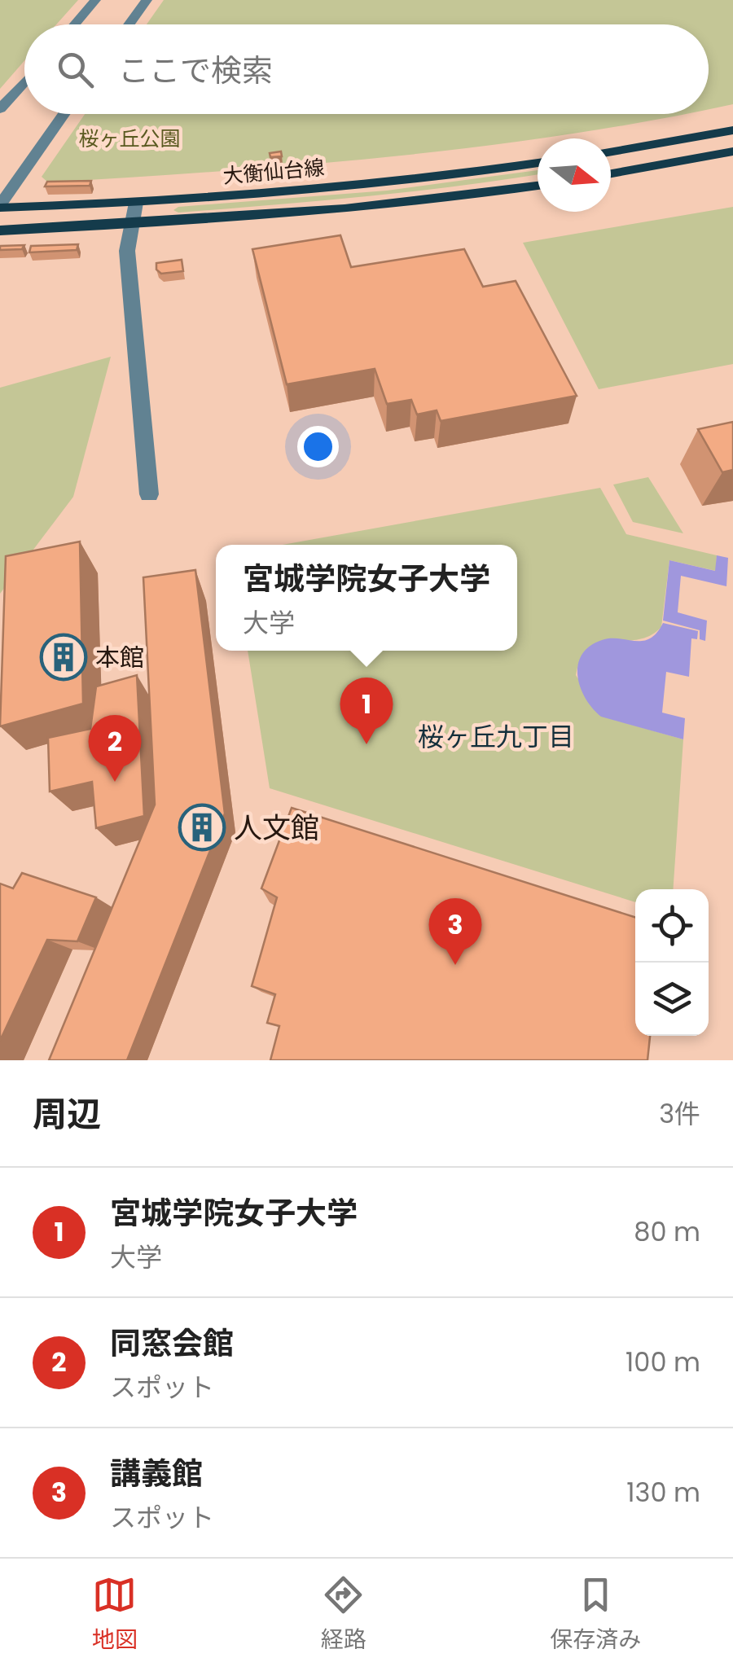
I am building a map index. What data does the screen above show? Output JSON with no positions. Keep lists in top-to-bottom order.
{
  "streets": {
    "main road": ["大衡仙台線"]
  },
  "districts": ["桜ヶ丘九丁目"],
  "parks": ["桜ヶ丘公園"],
  "places": {
    "building": ["本館", "人文館"]
  },
  "north": "right",
  "page": {
    "search": "ここで検索",
    "popup": ["宮城学院女子大学", "大学"],
    "pins": ["1", "2", "3"],
    "heading": ["周辺", "3件"],
    "list": [
      {
        "mark": "1",
        "name": "宮城学院女子大学",
        "note": "大学",
        "value": "80 m"
      },
      {
        "mark": "2",
        "name": "同窓会館",
        "note": "スポット",
        "value": "100 m"
      },
      {
        "mark": "3",
        "name": "講義館",
        "note": "スポット",
        "value": "130 m"
      }
    ],
    "nav": ["地図", "経路", "保存済み"]
  }
}
